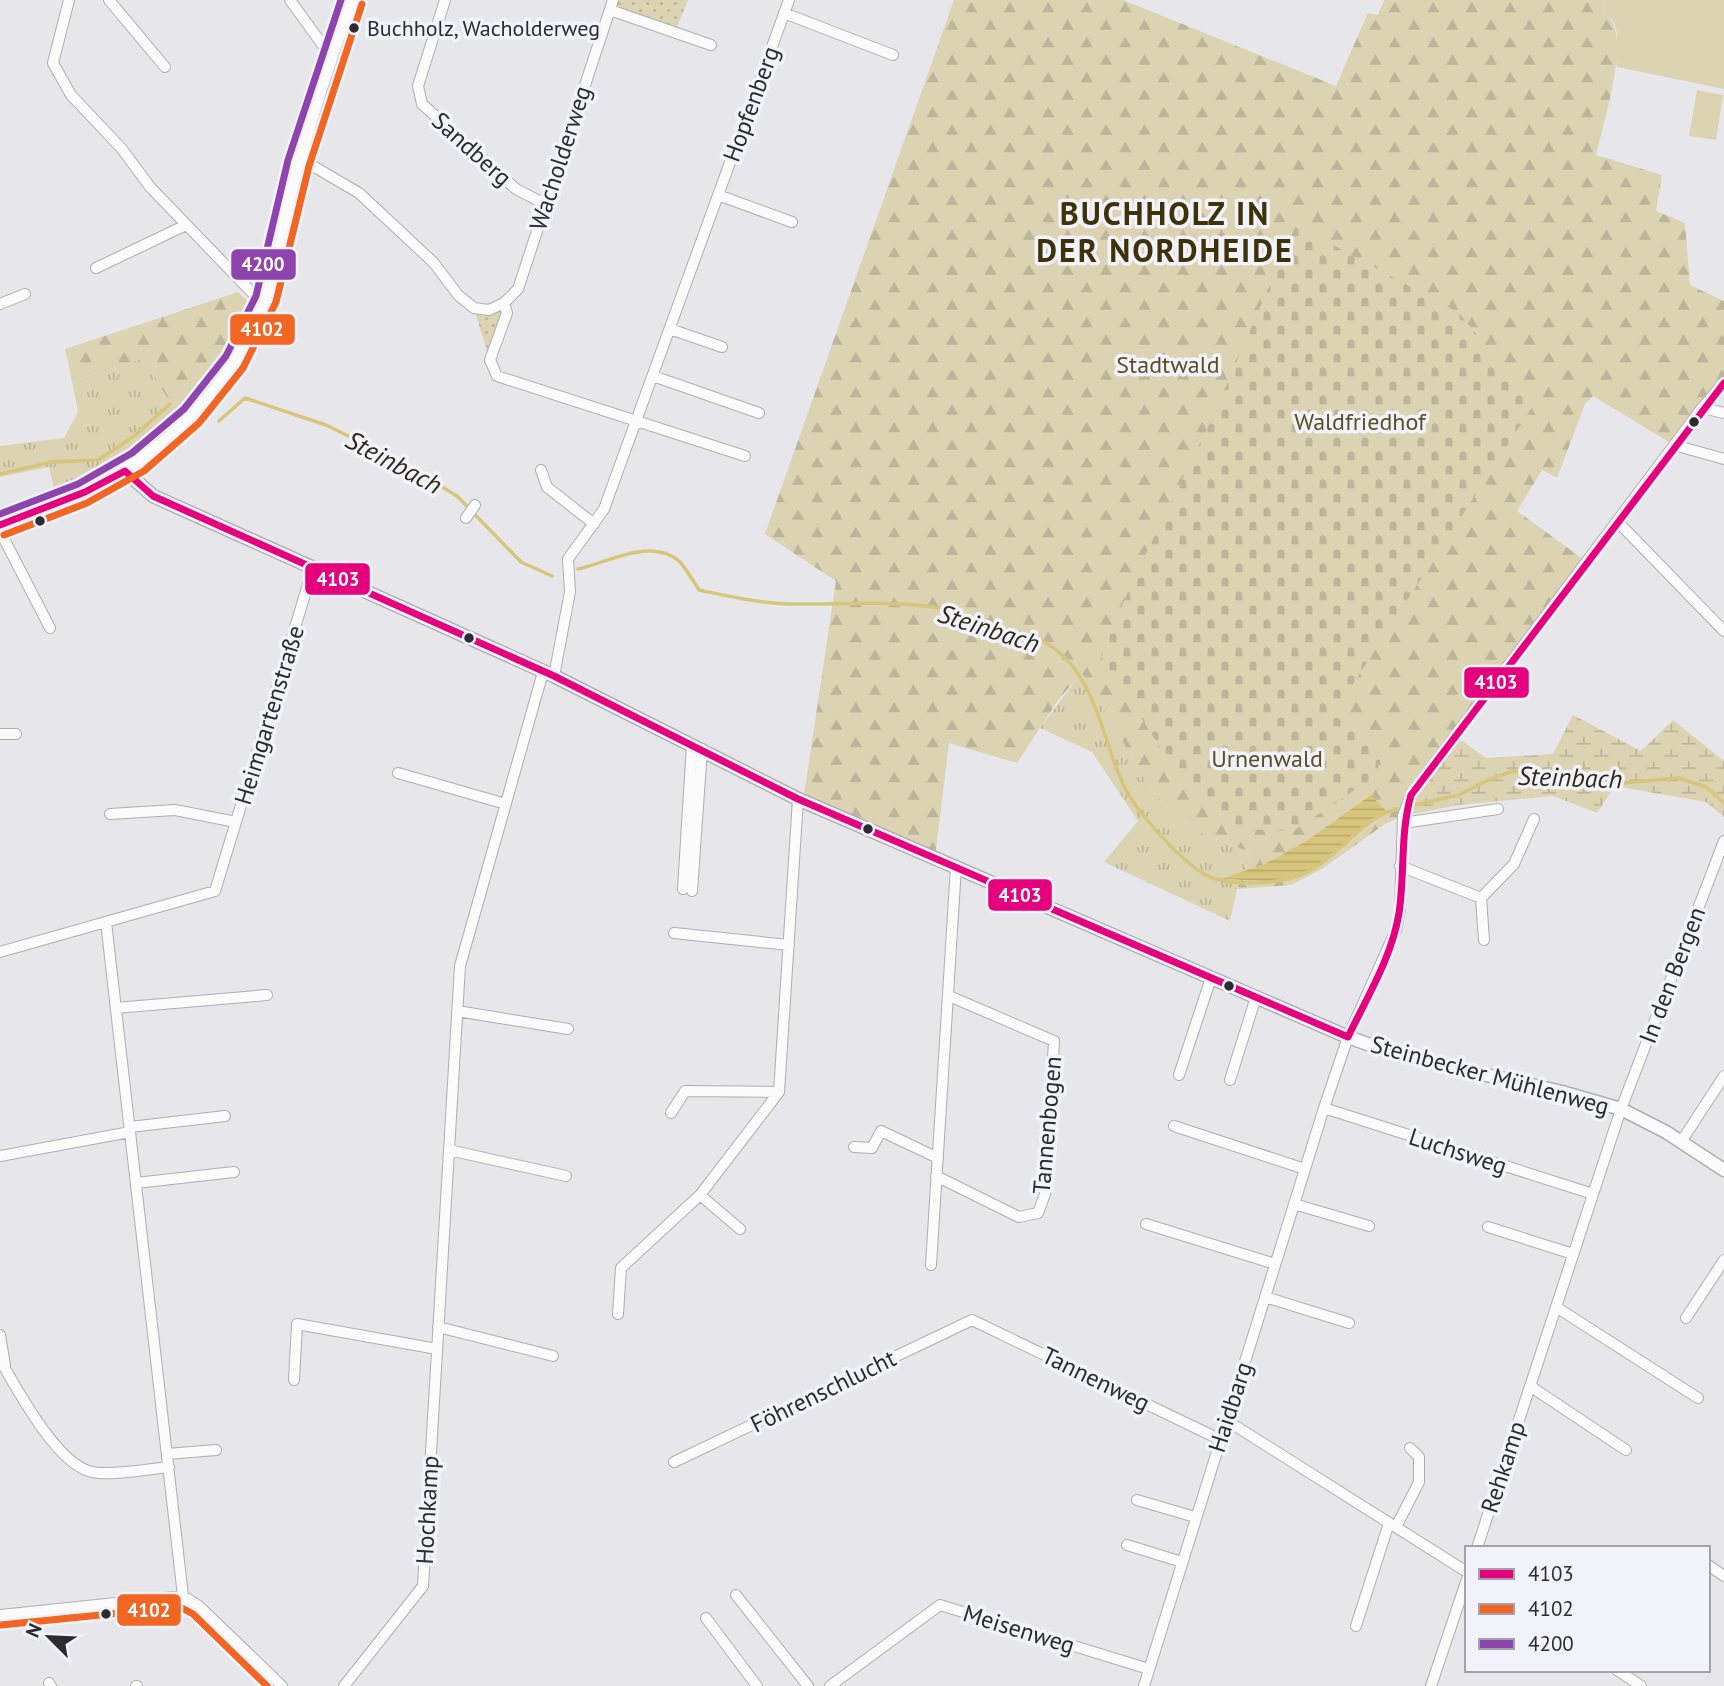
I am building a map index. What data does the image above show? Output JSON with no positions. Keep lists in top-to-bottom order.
{
  "streets": {
    "street": [
      "Hopfenberg",
      "Sandberg",
      "Wacholderweg",
      "Heimgartenstraße",
      "In den Bergen",
      "Steinbecker Mühlenweg",
      "Tannenbogen",
      "Luchsweg",
      "Tannenweg",
      "Föhrenschlucht",
      "Haidbarg",
      "Rehkamp",
      "Hochkamp",
      "Meisenweg"
    ]
  },
  "crossings": [
    ["Hopfenberg", "Wacholderweg"],
    ["Hopfenberg", "Steinbecker Mühlenweg"],
    ["Hopfenberg", "Hochkamp"],
    ["Sandberg", "Wacholderweg"],
    ["Heimgartenstraße", "Steinbecker Mühlenweg"],
    ["In den Bergen", "Steinbecker Mühlenweg"],
    ["In den Bergen", "Rehkamp"],
    ["Steinbecker Mühlenweg", "Haidbarg"],
    ["Steinbecker Mühlenweg", "Rehkamp"],
    ["Steinbecker Mühlenweg", "Hochkamp"],
    ["Luchsweg", "Haidbarg"],
    ["Luchsweg", "Rehkamp"],
    ["Tannenweg", "Föhrenschlucht"],
    ["Tannenweg", "Haidbarg"],
    ["Haidbarg", "Meisenweg"]
  ],
  "districts": ["BUCHHOLZ IN DER NORDHEIDE"],
  "water": ["Steinbach"],
  "parks": ["Stadtwald", "Waldfriedhof", "Urnenwald"],
  "places": ["Buchholz, Wacholderweg"],
  "lines": ["transit line 4200", "transit line 4102", "transit line 4103"],
  "legend": ["4103", "4102", "4200"],
  "north": "top left"
}
